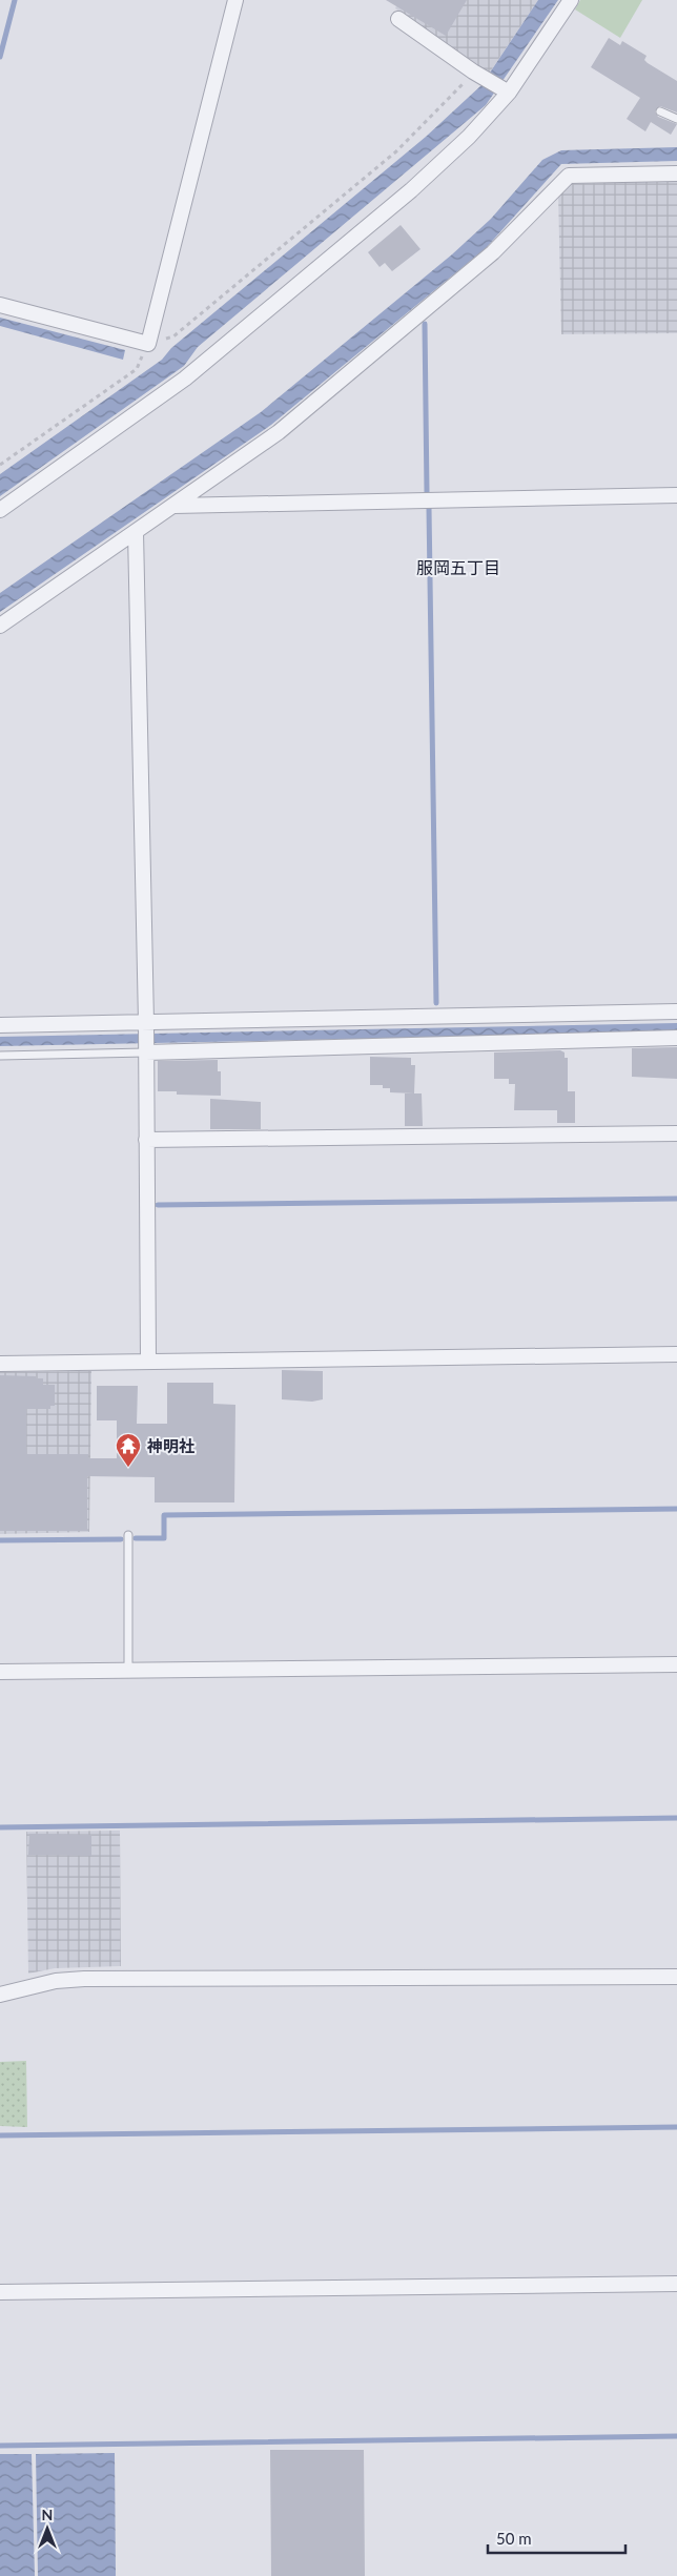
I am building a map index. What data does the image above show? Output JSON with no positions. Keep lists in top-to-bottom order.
{
  "districts": ["服岡五丁目"],
  "places": {
    "temple": ["神明社"]
  },
  "scale_bar": "50 m",
  "north": "top"
}
